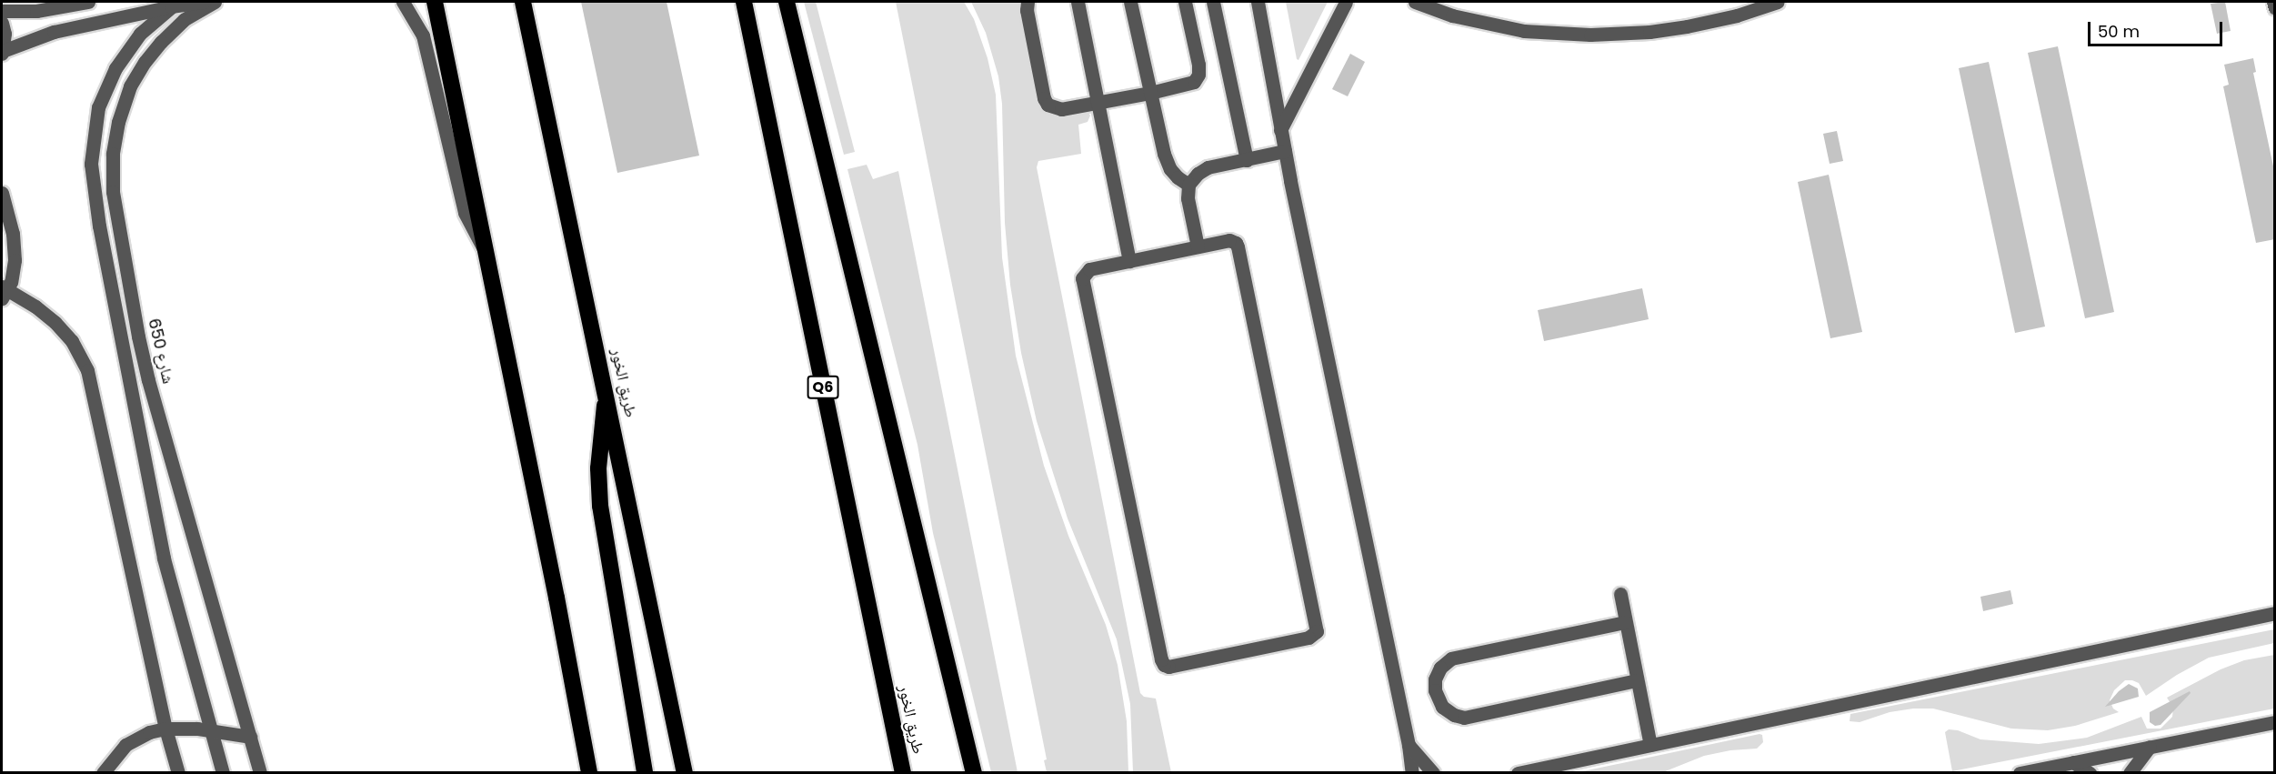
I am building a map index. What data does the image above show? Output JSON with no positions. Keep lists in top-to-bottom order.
{
  "streets": {
    "highway": ["طريق الخور", "Q6"],
    "street": ["شارع 650"]
  },
  "scale_bar": "50 m"
}
